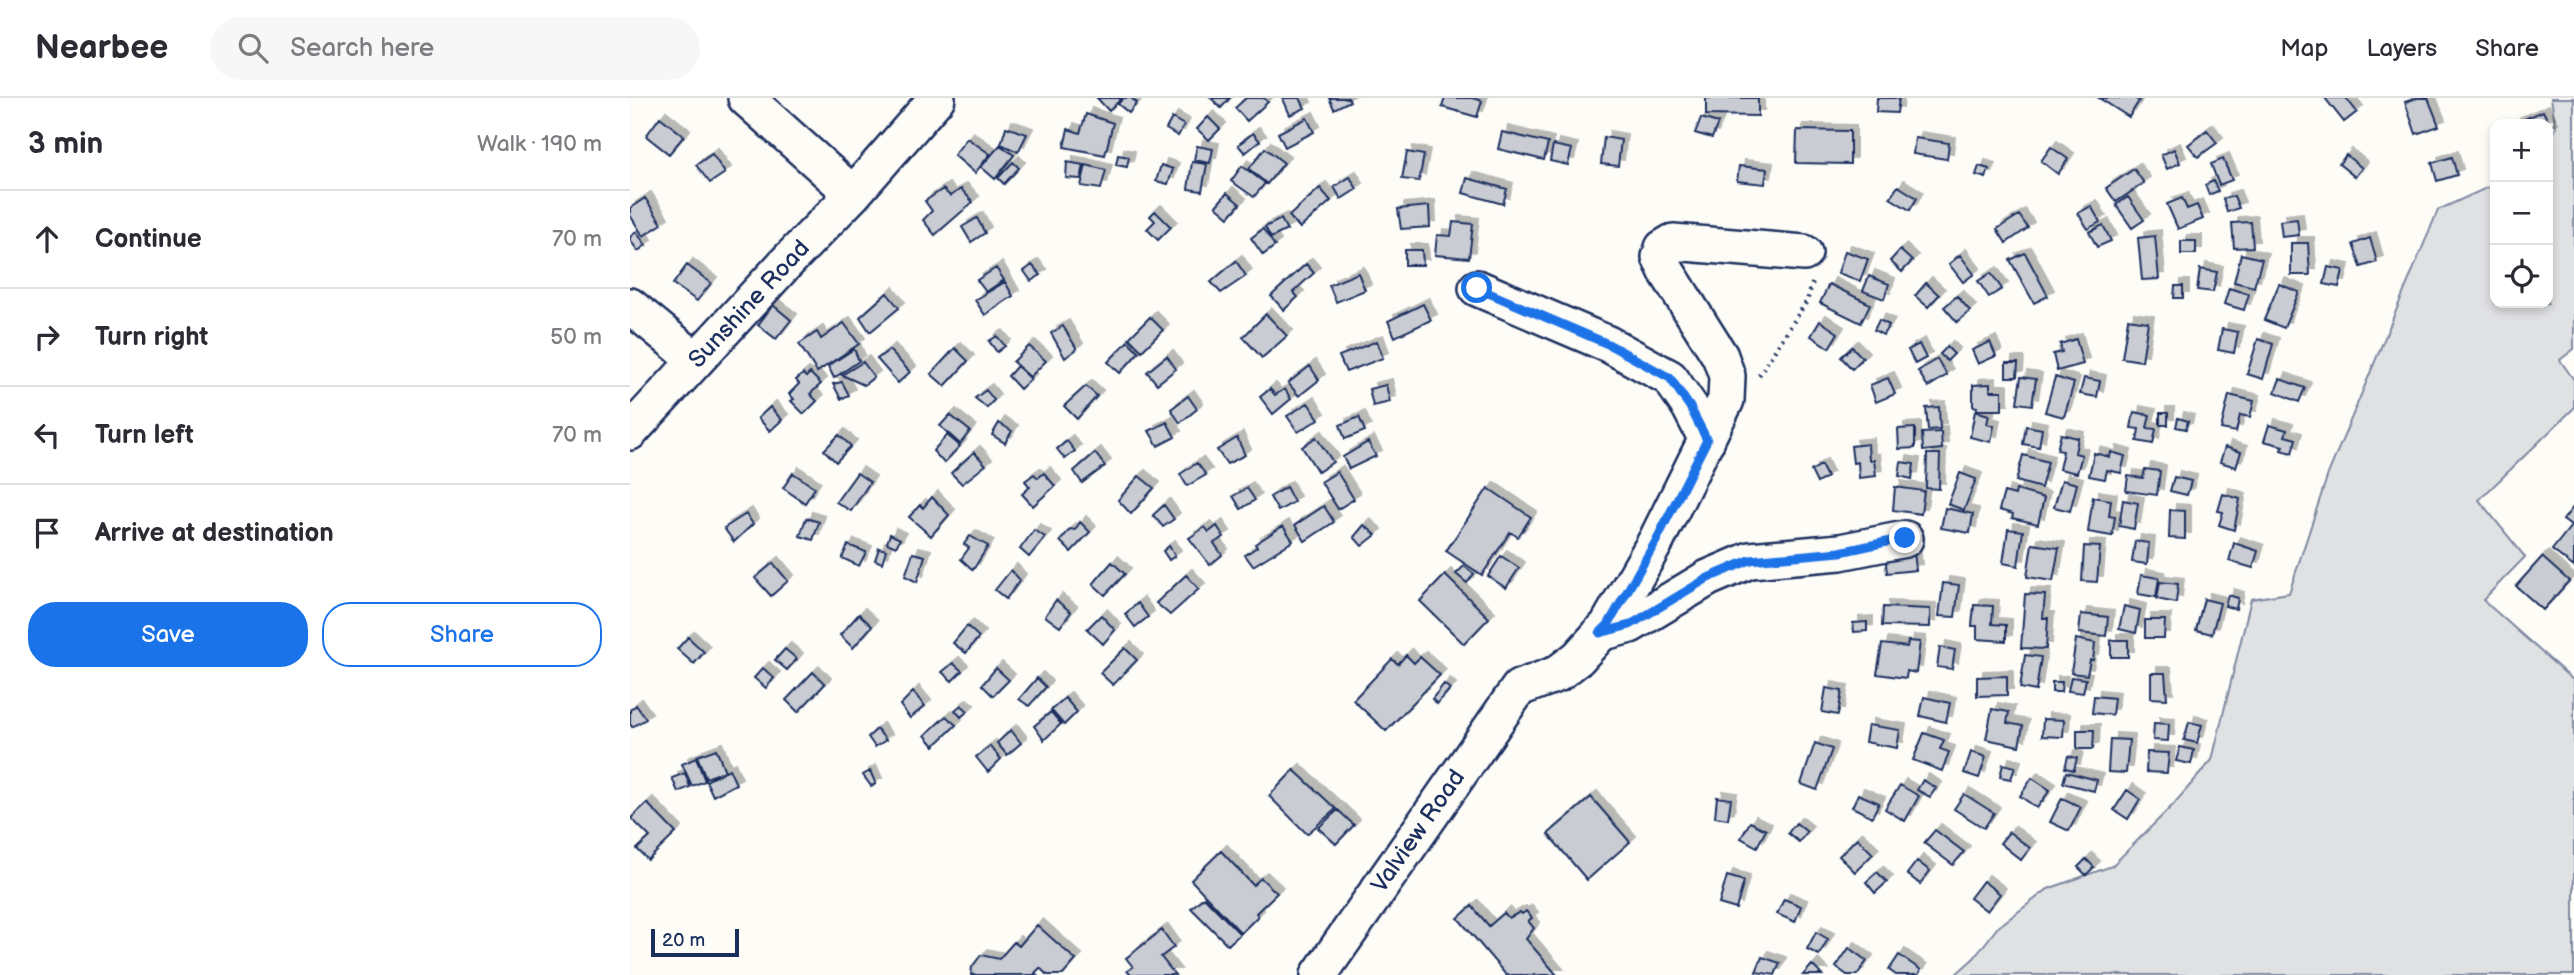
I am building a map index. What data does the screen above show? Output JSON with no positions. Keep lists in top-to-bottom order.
{
  "streets": {
    "street": ["Sunshine Road", "Valview Road"]
  },
  "scale_bar": "20 m",
  "page": {
    "header": "Nearbee",
    "search": "Search here",
    "nav": ["Map", "Layers", "Share"],
    "heading": ["3 min", "Walk · 190 m"],
    "map_buttons": ["+", "−"],
    "list": [
      ["Continue", "70 m"],
      ["Turn right", "50 m"],
      ["Turn left", "70 m"],
      "Arrive at destination"
    ],
    "buttons": ["Save", "Share"],
    "scale": "20 m"
  }
}
